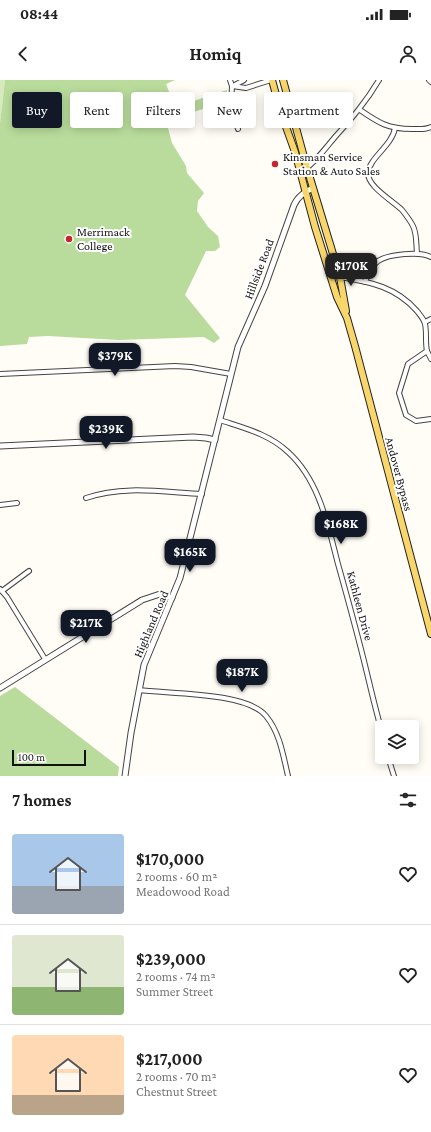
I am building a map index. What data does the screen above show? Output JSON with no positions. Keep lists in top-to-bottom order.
{
  "streets": {
    "main road": ["Andover Bypass"],
    "street": ["Hillside Road", "Kathleen Drive", "Highland Road"]
  },
  "crossings": [
    ["Hillside Road", "Andover Bypass"],
    ["Hillside Road", "Highland Road"],
    ["Kathleen Drive", "Highland Road"]
  ],
  "places": ["Kinsman Service Station & Auto Sales", "Merrimack College"],
  "scale_bar": "100 m",
  "page": {
    "status": "08:44",
    "header": "Homiq",
    "chip": [
      "Buy",
      "Rent",
      "Filters",
      "New",
      "Apartment"
    ],
    "price": [
      "$170K",
      "$379K",
      "$239K",
      "$168K",
      "$165K",
      "$217K",
      "$187K"
    ],
    "scale": "100 m",
    "heading": "7 homes",
    "list": [
      {
        "name": "$170,000",
        "note": "2 rooms · 60 m² · Meadowood Road"
      },
      {
        "name": "$239,000",
        "note": "2 rooms · 74 m² · Summer Street"
      },
      {
        "name": "$217,000",
        "note": "2 rooms · 70 m² · Chestnut Street"
      }
    ]
  }
}
